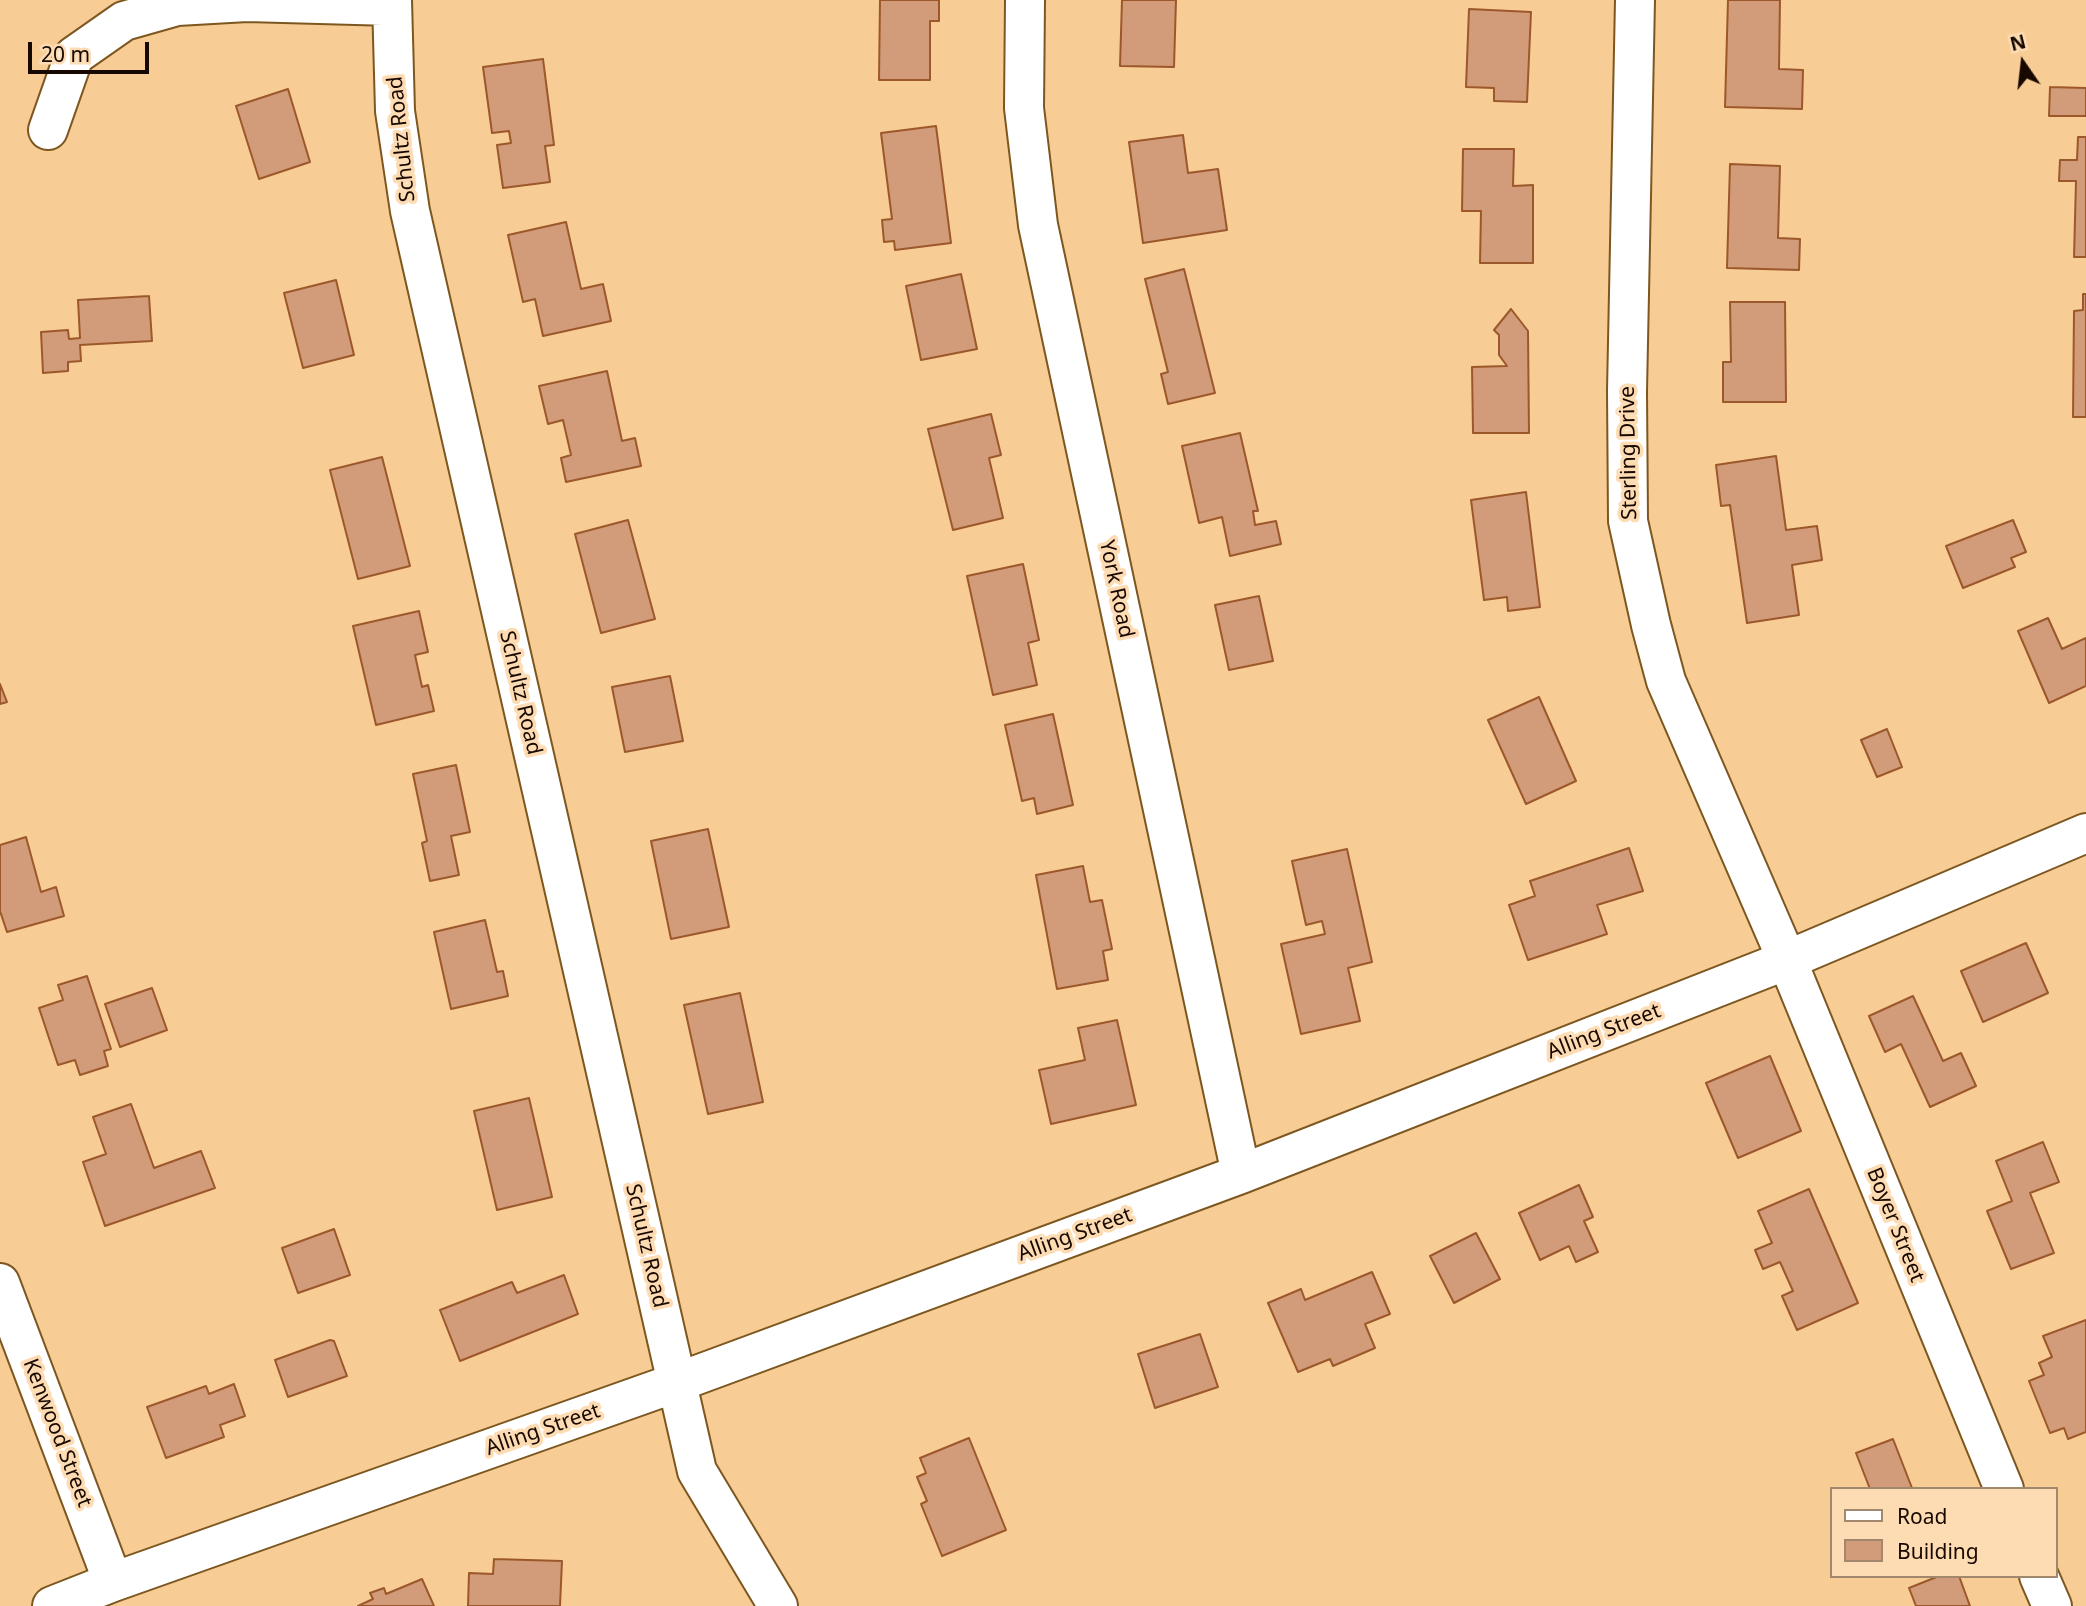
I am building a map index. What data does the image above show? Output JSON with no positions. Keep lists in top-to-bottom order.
{
  "streets": {
    "street": [
      "Schultz Road",
      "Sterling Drive",
      "York Road",
      "Alling Street",
      "Boyer Street",
      "Kenwood Street"
    ]
  },
  "crossings": [
    ["Schultz Road", "Alling Street"],
    ["Sterling Drive", "Alling Street"],
    ["Sterling Drive", "Boyer Street"],
    ["York Road", "Alling Street"],
    ["Alling Street", "Boyer Street"],
    ["Alling Street", "Kenwood Street"]
  ],
  "legend": ["Road", "Building"],
  "scale_bar": "20 m",
  "north": "top"
}
